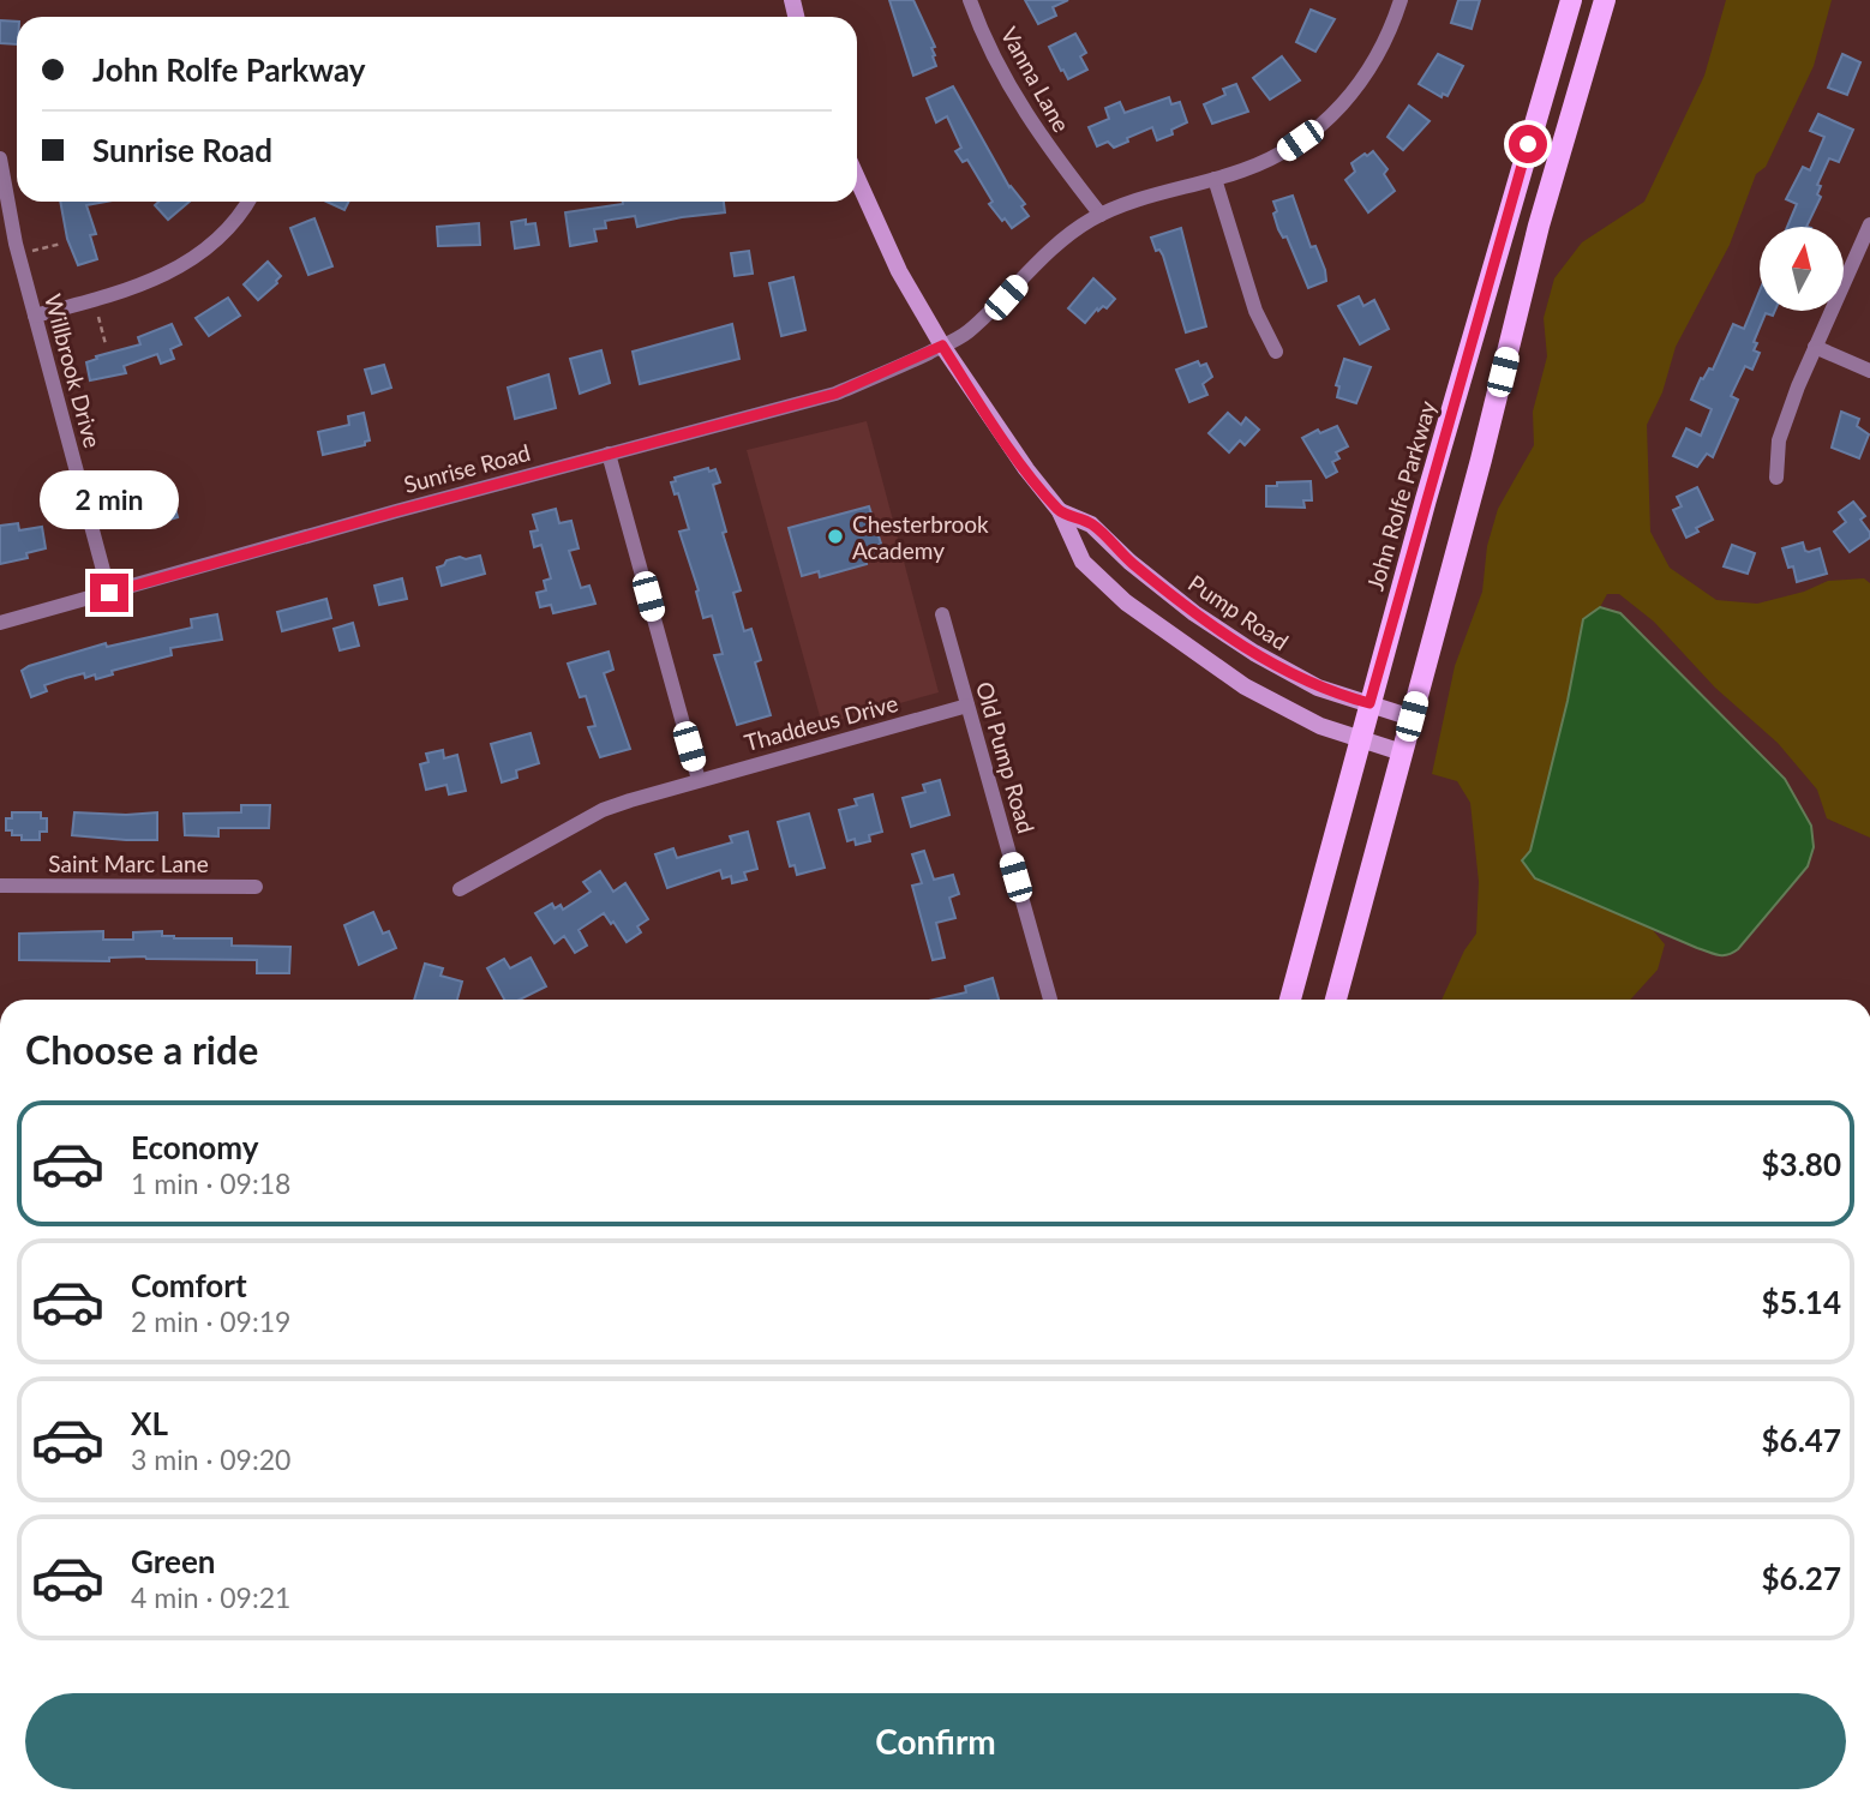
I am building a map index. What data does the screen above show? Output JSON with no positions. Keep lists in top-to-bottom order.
{
  "streets": {
    "main road": ["John Rolfe Parkway", "Pump Road"],
    "street": [
      "Vanna Lane",
      "Willbrook Drive",
      "Sunrise Road",
      "Thaddeus Drive",
      "Old Pump Road",
      "Saint Marc Lane"
    ]
  },
  "crossings": [
    ["Vanna Lane", "Sunrise Road"],
    ["Willbrook Drive", "Sunrise Road"],
    ["Sunrise Road", "Pump Road"],
    ["John Rolfe Parkway", "Pump Road"],
    ["Thaddeus Drive", "Old Pump Road"]
  ],
  "places": ["Chesterbrook Academy"],
  "north": "top",
  "page": {
    "banner": ["John Rolfe Parkway", "Sunrise Road"],
    "bubble": "2 min",
    "heading": "Choose a ride",
    "list": [
      {
        "name": "Economy",
        "note": "1 min · 09:18",
        "value": "$3.80"
      },
      {
        "name": "Comfort",
        "note": "2 min · 09:19",
        "value": "$5.14"
      },
      {
        "name": "XL",
        "note": "3 min · 09:20",
        "value": "$6.47"
      },
      {
        "name": "Green",
        "note": "4 min · 09:21",
        "value": "$6.27"
      }
    ],
    "buttons": "Confirm"
  }
}
